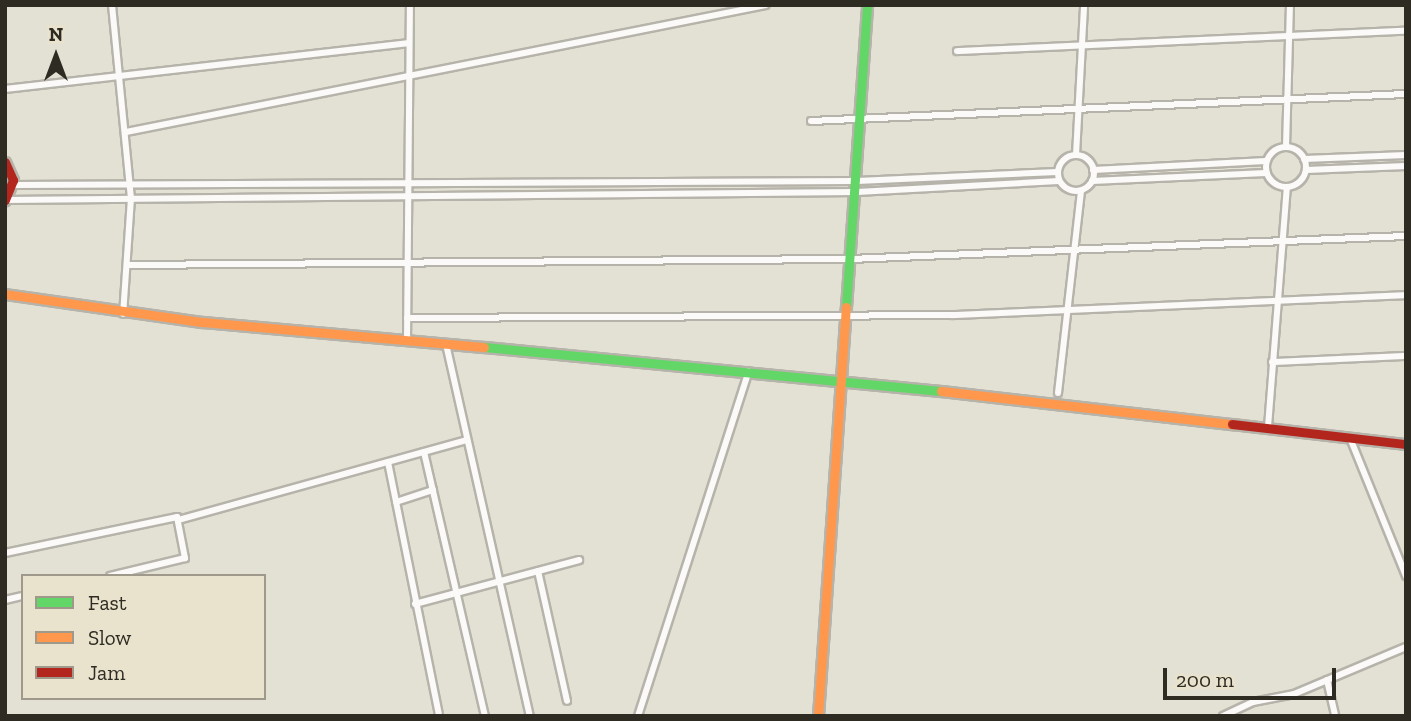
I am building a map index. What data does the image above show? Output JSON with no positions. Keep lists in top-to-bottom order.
{
  "legend": ["Fast", "Slow", "Jam"],
  "scale_bar": "200 m",
  "north": "top"
}
